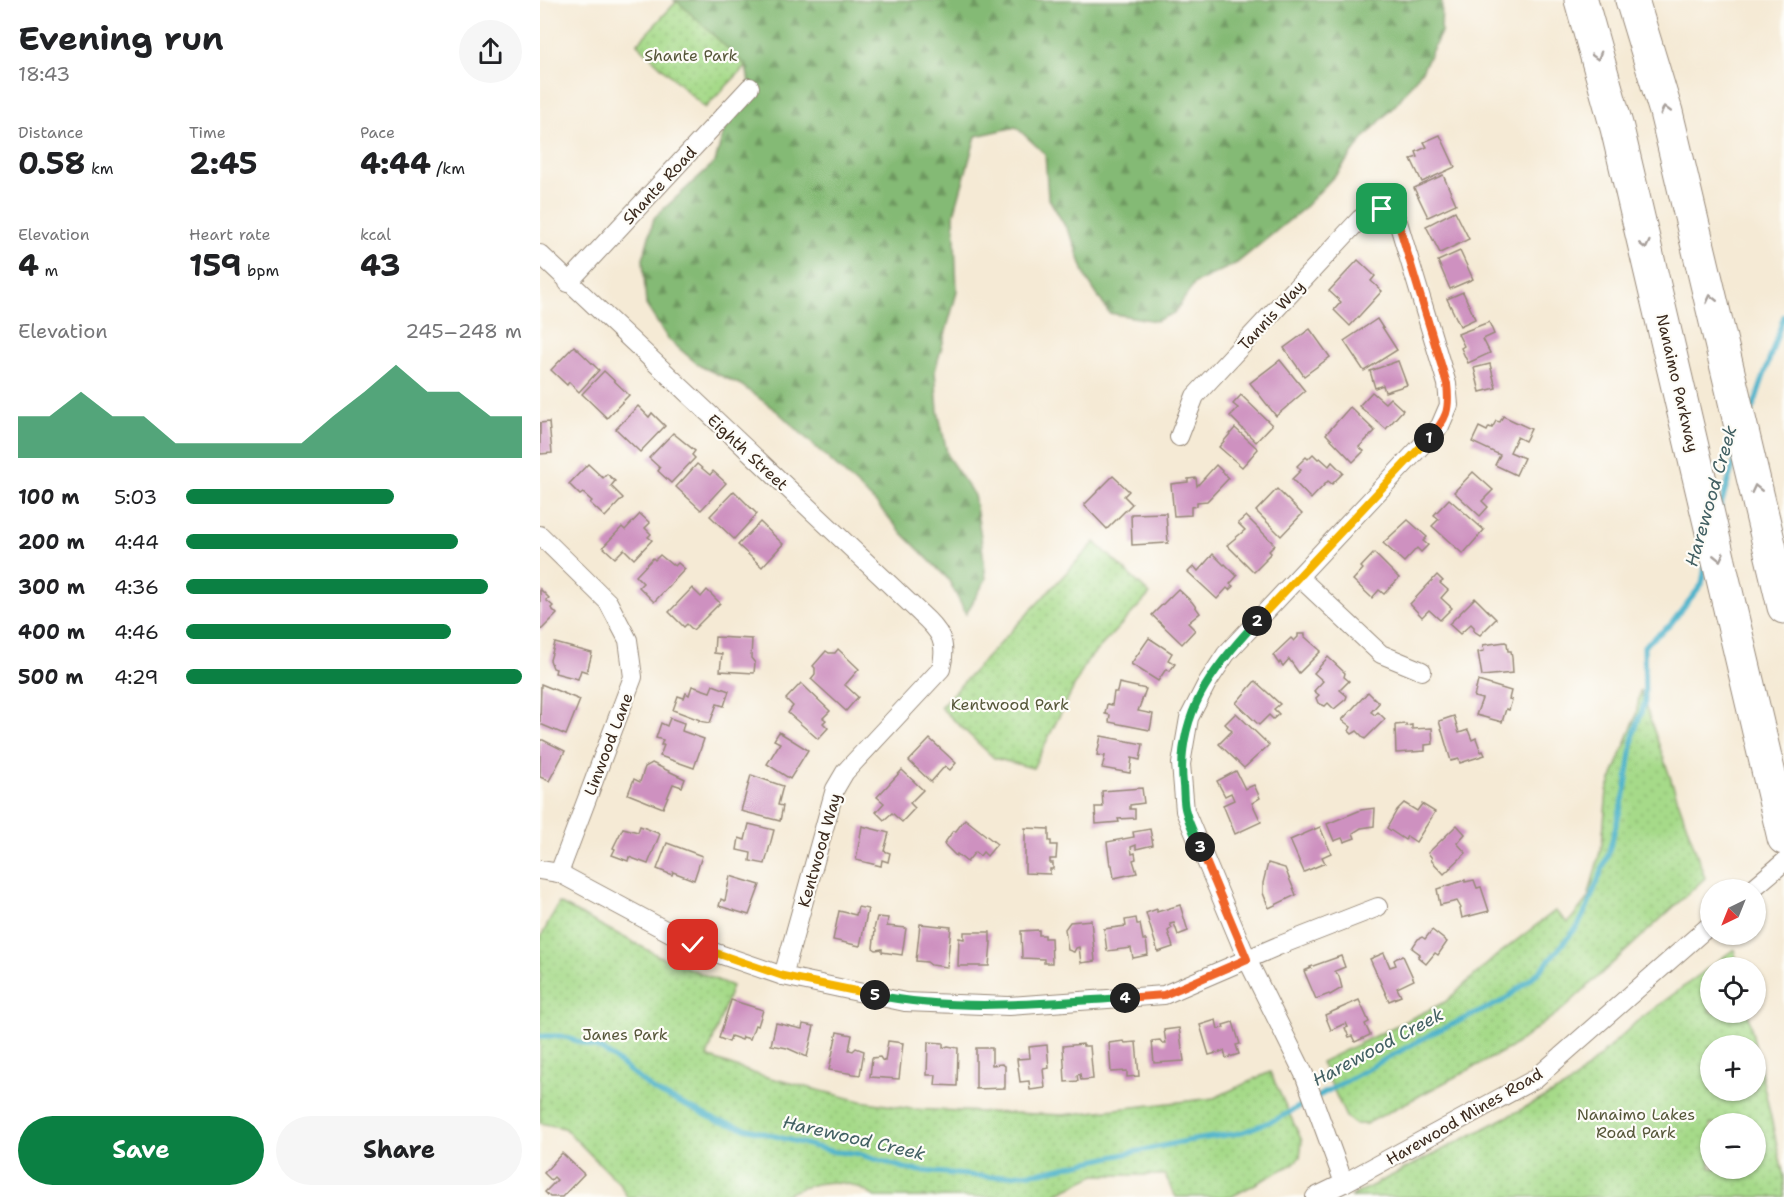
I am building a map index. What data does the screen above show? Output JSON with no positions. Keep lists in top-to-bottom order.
{
  "streets": {
    "highway": ["Nanaimo Parkway"],
    "street": [
      "Shante Road",
      "Tannis Way",
      "Eighth Street",
      "Linwood Lane",
      "Kentwood Way",
      "Harewood Mines Road"
    ]
  },
  "crossings": [
    ["Shante Road", "Eighth Street"],
    ["Eighth Street", "Kentwood Way"]
  ],
  "water": ["Harewood Creek"],
  "parks": [
    "Shante Park",
    "Kentwood Park",
    "Janes Park",
    "Nanaimo Lakes Road Park"
  ],
  "north": "bottom left",
  "page": {
    "heading": ["Evening run", "18:43"],
    "stats": [
      ["Distance", "0.58 km"],
      ["Time", "2:45"],
      ["Pace", "4:44 /km"],
      ["Elevation", "4 m"],
      ["Heart rate", "159 bpm"],
      ["kcal", "43"]
    ],
    "chart": ["Elevation", "245–248 m"],
    "pins": [
      "1",
      "2",
      "3",
      "5",
      "4"
    ],
    "list": [
      {
        "name": "100 m",
        "note": "5:03"
      },
      {
        "name": "200 m",
        "note": "4:44"
      },
      {
        "name": "300 m",
        "note": "4:36"
      },
      {
        "name": "400 m",
        "note": "4:46"
      },
      {
        "name": "500 m",
        "note": "4:29"
      }
    ],
    "map_buttons": ["+", "−"],
    "buttons": ["Save", "Share"]
  }
}
